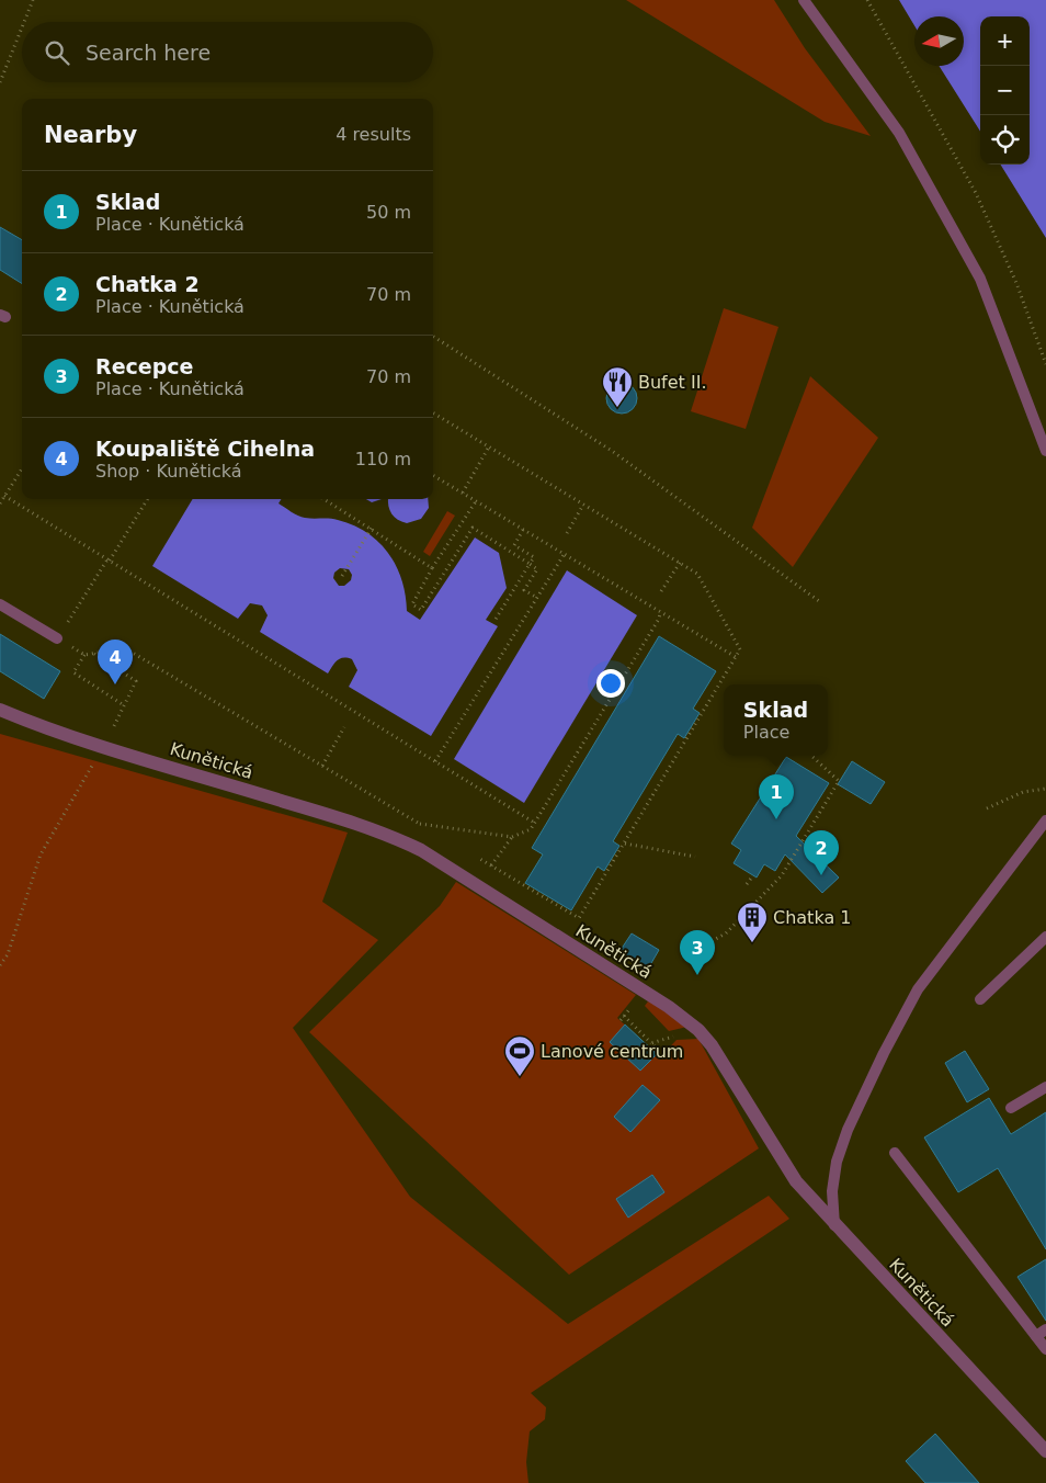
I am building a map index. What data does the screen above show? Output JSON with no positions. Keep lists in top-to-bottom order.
{
  "streets": {
    "street": ["Kunětická"]
  },
  "places": {
    "restaurant": ["Bufet II."],
    "building": ["Chatka 1"],
    "sports": ["Lanové centrum"]
  },
  "north": "left",
  "page": {
    "map_buttons": ["+", "−"],
    "search": "Search here",
    "heading": ["Nearby", "4 results"],
    "list": [
      {
        "mark": "1",
        "name": "Sklad",
        "note": "Place · Kunětická",
        "value": "50 m"
      },
      {
        "mark": "2",
        "name": "Chatka 2",
        "note": "Place · Kunětická",
        "value": "70 m"
      },
      {
        "mark": "3",
        "name": "Recepce",
        "note": "Place · Kunětická",
        "value": "70 m"
      },
      {
        "mark": "4",
        "name": "Koupaliště Cihelna",
        "note": "Shop · Kunětická",
        "value": "110 m"
      }
    ],
    "pins": [
      "4",
      "1",
      "2",
      "3"
    ],
    "popup": ["Sklad", "Place"]
  }
}
